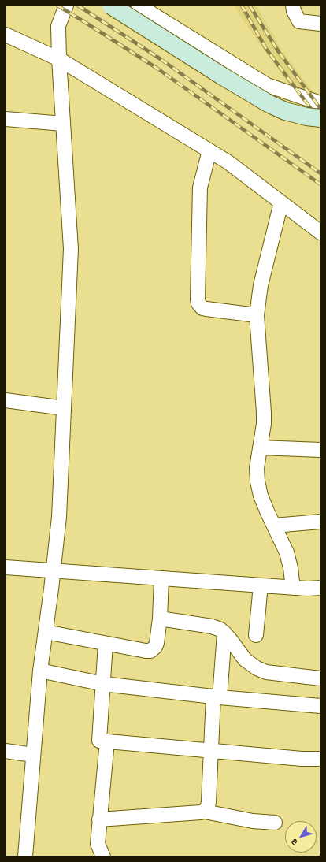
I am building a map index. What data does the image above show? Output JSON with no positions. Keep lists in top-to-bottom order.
{
  "north": "bottom left"
}
